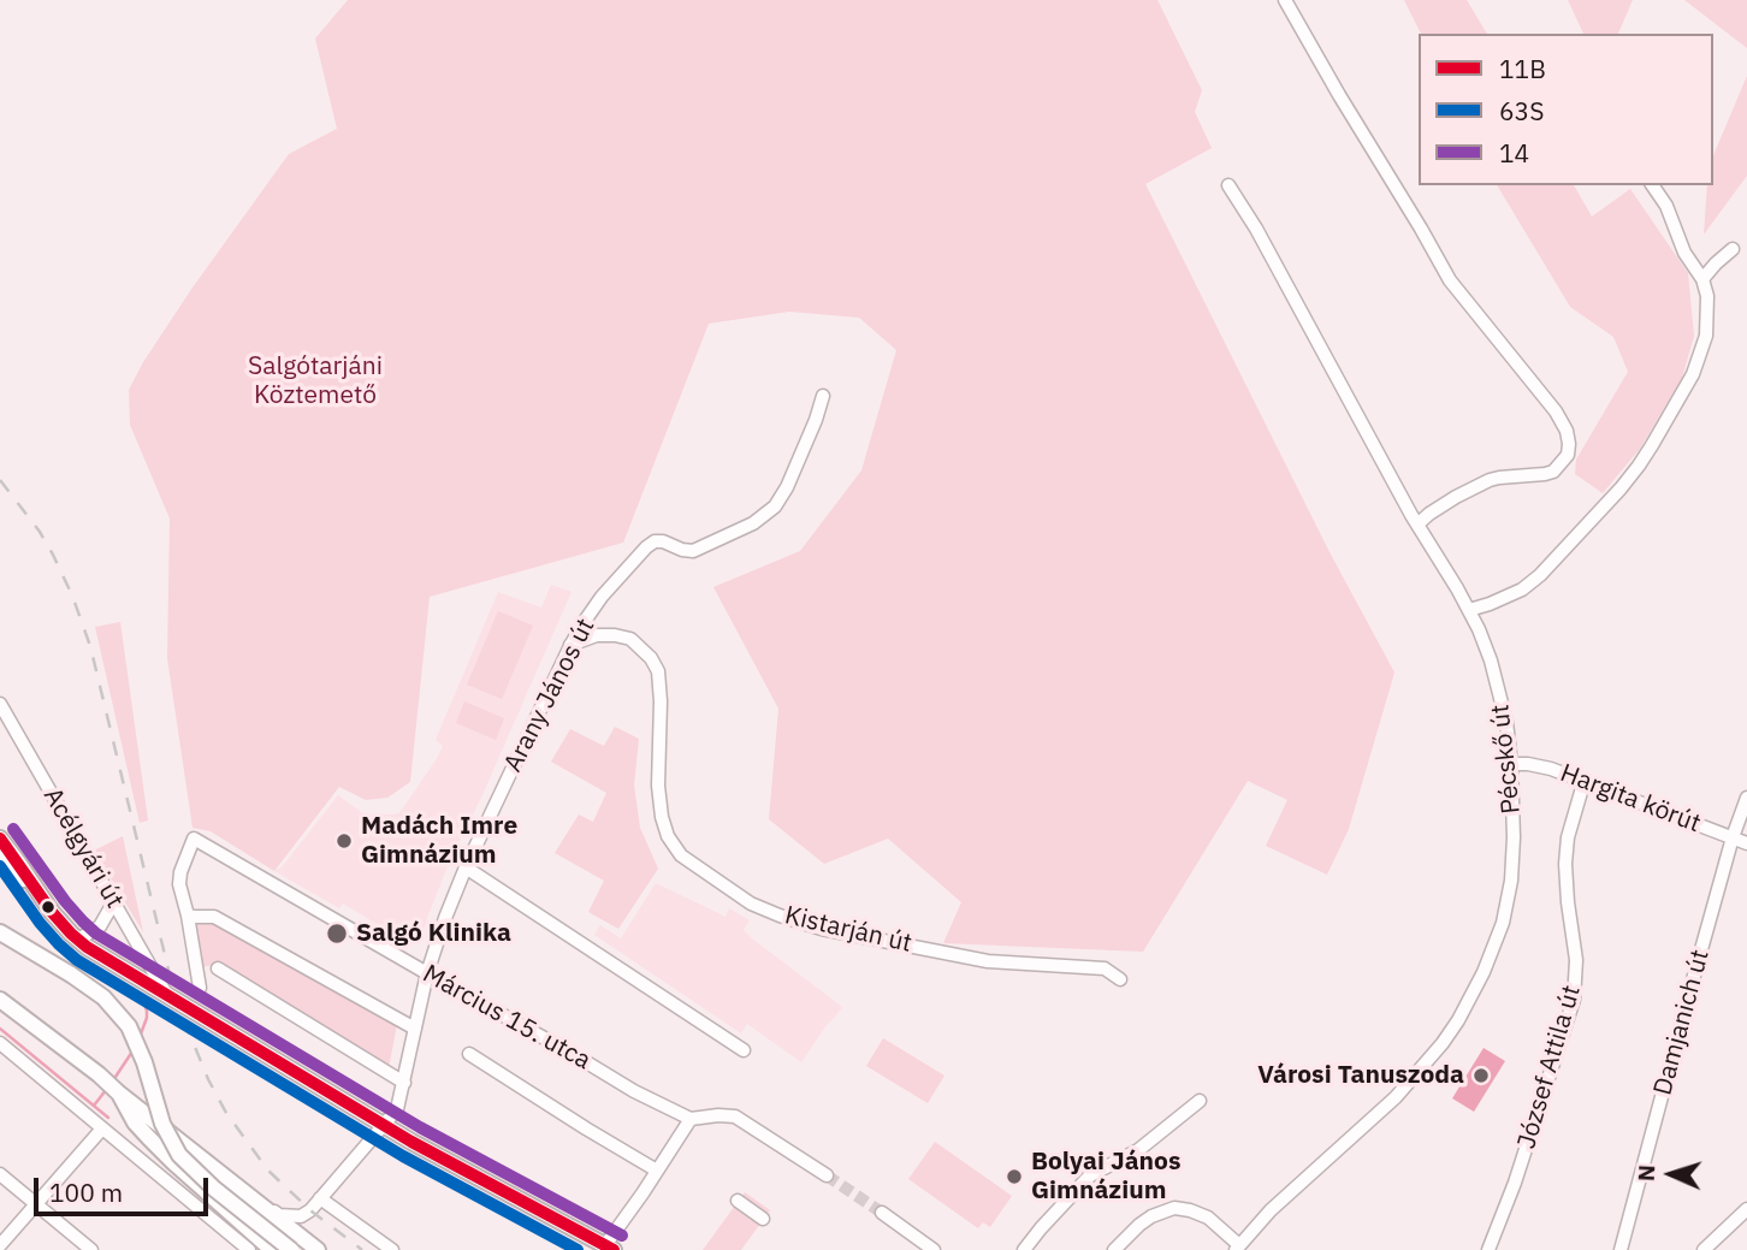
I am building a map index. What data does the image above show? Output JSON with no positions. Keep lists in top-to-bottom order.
{
  "streets": {
    "street": [
      "Arany János út",
      "Pécskő út",
      "Hargita körút",
      "Acélgyári út",
      "Kistarján út",
      "Március 15. utca",
      "Damjanich út",
      "József Attila út"
    ]
  },
  "crossings": [
    ["Arany János út", "Kistarján út"],
    ["Arany János út", "Március 15. utca"],
    ["Pécskő út", "Hargita körút"],
    ["Hargita körút", "Damjanich út"],
    ["Hargita körút", "József Attila út"]
  ],
  "parks": ["Salgótarjáni Köztemető"],
  "places": [
    "Madách Imre Gimnázium",
    "Salgó Klinika",
    "Városi Tanuszoda",
    "Bolyai János Gimnázium"
  ],
  "lines": ["transit line 14", "transit line 11B", "transit line 63S"],
  "legend": ["11B", "63S", "14"],
  "scale_bar": "100 m",
  "north": "left"
}
